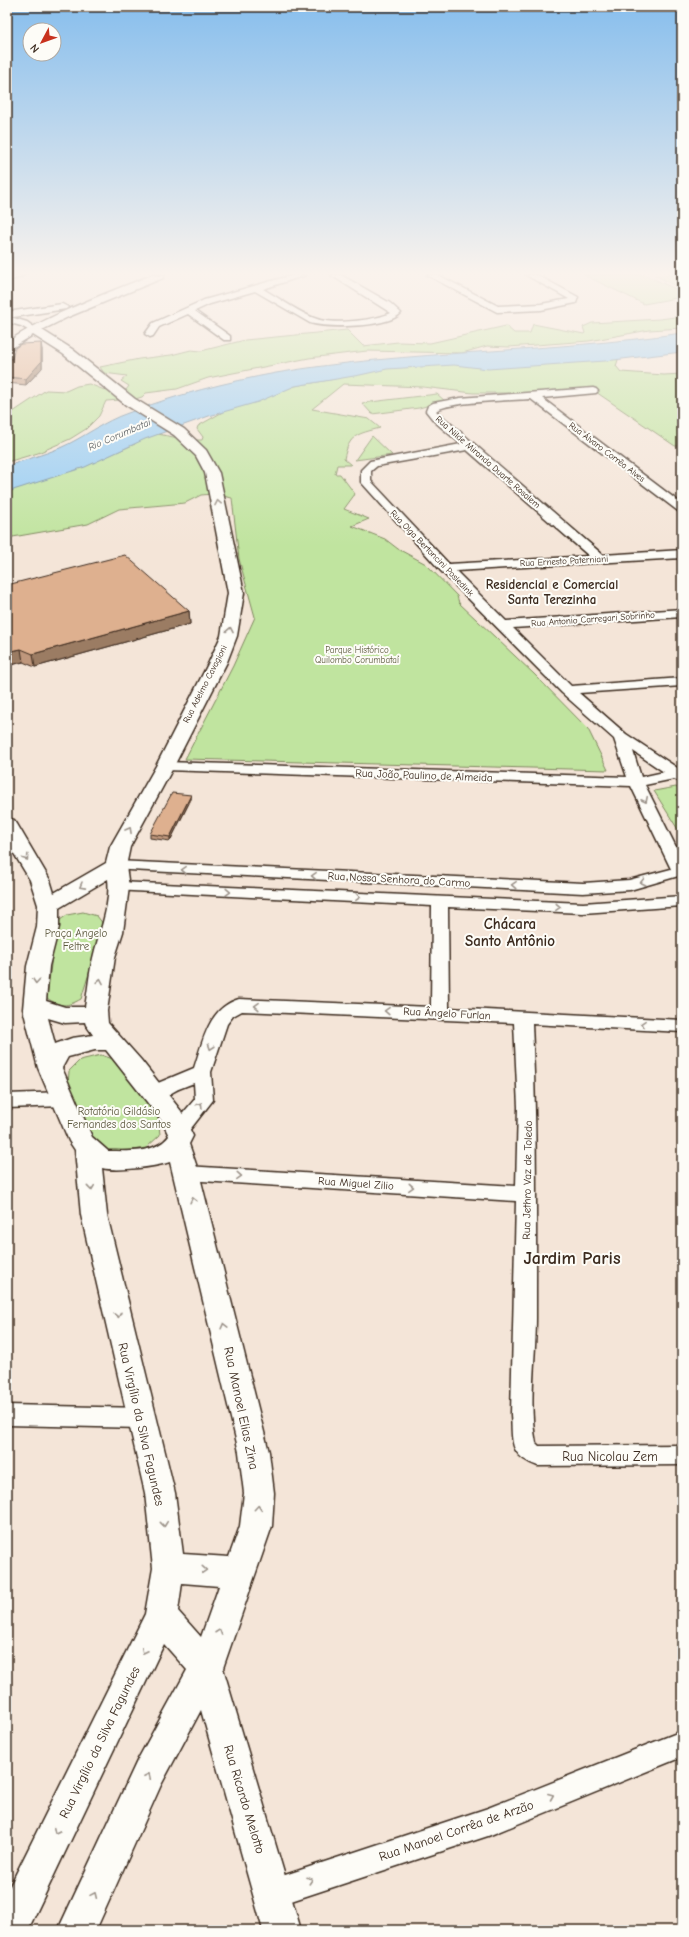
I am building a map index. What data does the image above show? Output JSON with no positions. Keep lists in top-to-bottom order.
{
  "streets": {
    "street": [
      "Rua Álvaro Corrêa Alves",
      "Rua Nilde Miranda Duarte Rosalem",
      "Rua Olga Bertoncini Posledink",
      "Rua Ernesto Paterniani",
      "Rua Antonio Carregari Sobrinho",
      "Rua Adelmo Cavagioni",
      "Rua João Paulino de Almeida",
      "Rua Nossa Senhora do Carmo",
      "Rua Ângelo Furlan",
      "Rua Jethro Vaz de Toledo",
      "Rua Miguel Zilio",
      "Rua Manoel Elias Zina",
      "Rua Virgílio da Silva Fagundes",
      "Rua Nicolau Zem",
      "Rua Ricardo Melotto",
      "Rua Manoel Corrêa de Arzão"
    ]
  },
  "crossings": [
    ["Rua Álvaro Corrêa Alves", "Rua Nilde Miranda Duarte Rosalem"],
    ["Rua Nilde Miranda Duarte Rosalem", "Rua Olga Bertoncini Posledink"],
    ["Rua Nilde Miranda Duarte Rosalem", "Rua Ernesto Paterniani"],
    ["Rua Olga Bertoncini Posledink", "Rua Ernesto Paterniani"],
    ["Rua Olga Bertoncini Posledink", "Rua Antonio Carregari Sobrinho"],
    ["Rua Olga Bertoncini Posledink", "Rua João Paulino de Almeida"],
    ["Rua Adelmo Cavagioni", "Rua João Paulino de Almeida"],
    ["Rua Adelmo Cavagioni", "Rua Nossa Senhora do Carmo"],
    ["Rua Ângelo Furlan", "Rua Jethro Vaz de Toledo"],
    ["Rua Jethro Vaz de Toledo", "Rua Miguel Zilio"],
    ["Rua Jethro Vaz de Toledo", "Rua Nicolau Zem"],
    ["Rua Miguel Zilio", "Rua Manoel Elias Zina"],
    ["Rua Manoel Elias Zina", "Rua Ricardo Melotto"],
    ["Rua Ricardo Melotto", "Rua Manoel Corrêa de Arzão"]
  ],
  "one_way": [
    "Rua Adelmo Cavagioni",
    "Rua Ângelo Furlan",
    "Rua Miguel Zilio",
    "Rua Manoel Elias Zina",
    "Rua Manoel Corrêa de Arzão"
  ],
  "districts": ["Residencial e Comercial Santa Terezinha", "Chácara Santo Antônio", "Jardim Paris"],
  "water": ["Rio Corumbataí"],
  "parks": ["Parque Histórico Quilombo Corumbataí", "Praça Angelo Feltre", "Rotatória Gildásio Fernandes dos Santos"],
  "north": "bottom left"
}
